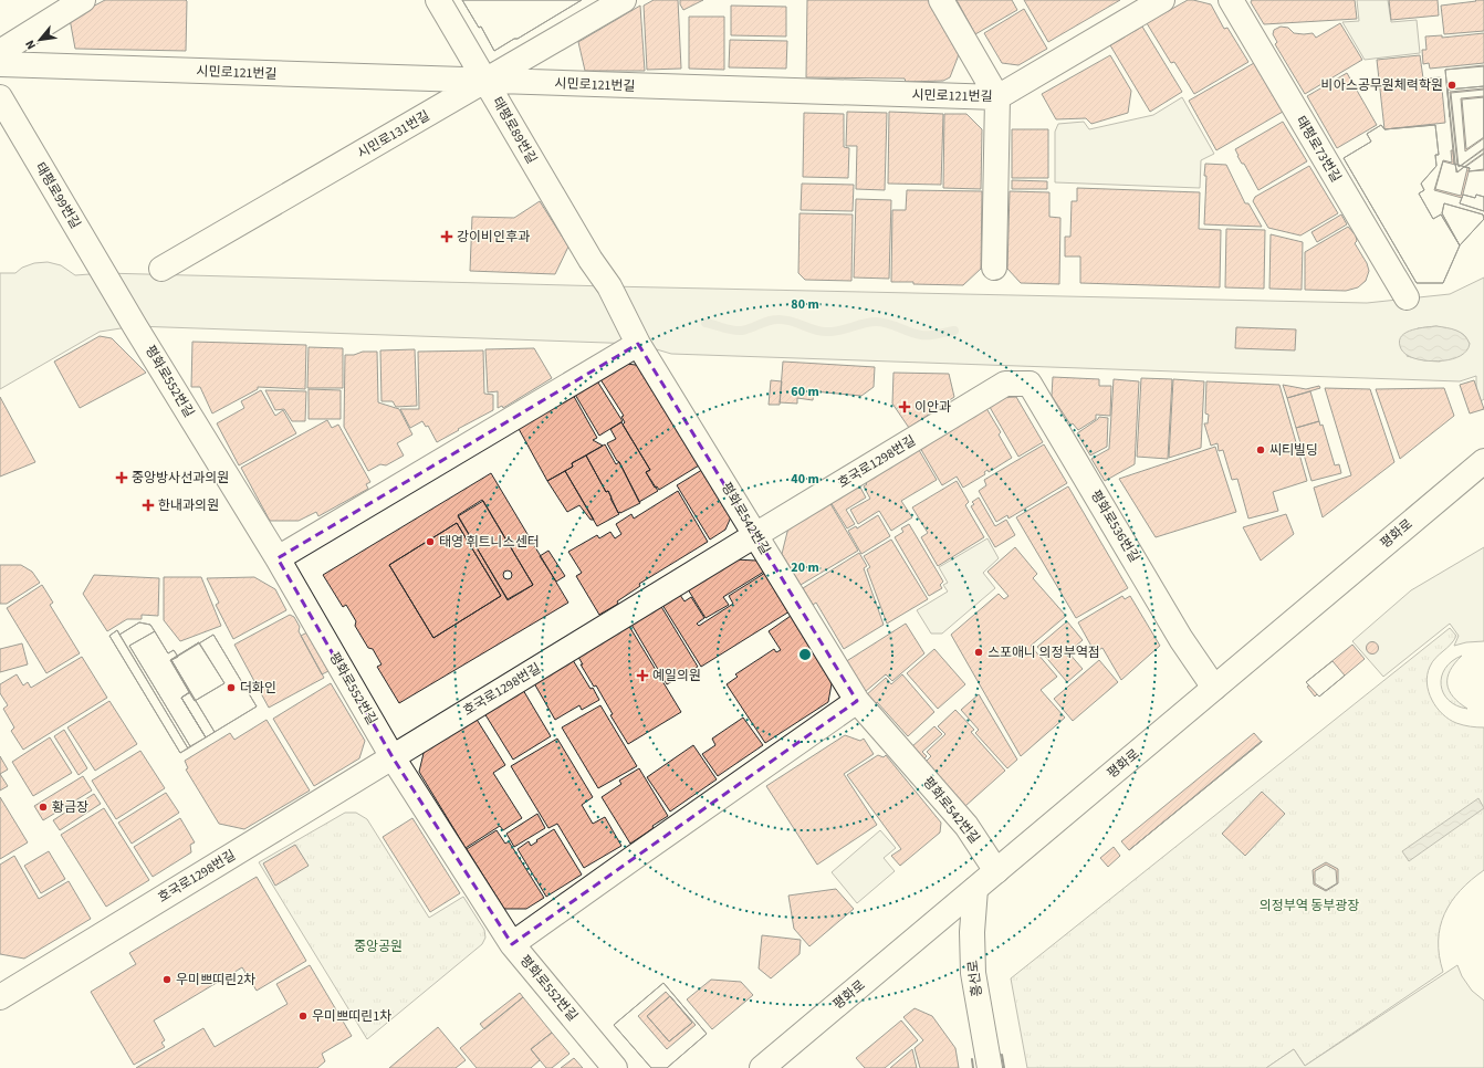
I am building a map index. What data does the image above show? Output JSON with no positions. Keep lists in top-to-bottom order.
{
  "streets": {
    "street": [
      "시민로121번길",
      "태평로89번길",
      "시민로131번길",
      "태평로73번길",
      "태평로99번길",
      "평화로552번길",
      "호국로1298번길",
      "평화로542번길",
      "평화로536번길",
      "평화로",
      "흥선로"
    ]
  },
  "crossings": [
    ["시민로121번길", "태평로89번길"],
    ["시민로121번길", "시민로131번길"],
    ["태평로89번길", "시민로131번길"],
    ["태평로89번길", "평화로542번길"],
    ["태평로99번길", "평화로552번길"],
    ["평화로552번길", "호국로1298번길"],
    ["호국로1298번길", "평화로542번길"],
    ["호국로1298번길", "평화로536번길"],
    ["평화로542번길", "평화로"],
    ["평화로536번길", "평화로"],
    ["평화로", "흥선로"]
  ],
  "parks": ["의정부역 동부광장", "중앙공원"],
  "places": {
    "other": [
      "비아스공무원체력학원",
      "씨티빌딩",
      "태영 휘트니스센터",
      "스포애니 의정부역점",
      "더화인",
      "황금장",
      "우미쁘띠린2차",
      "우미쁘띠린1차"
    ],
    "health": [
      "강이비인후과",
      "이안과",
      "중앙방사선과의원",
      "한내과의원",
      "예일의원"
    ]
  },
  "north": "bottom left",
  "rings": [
    "80 m",
    "60 m",
    "40 m",
    "20 m"
  ]
}
